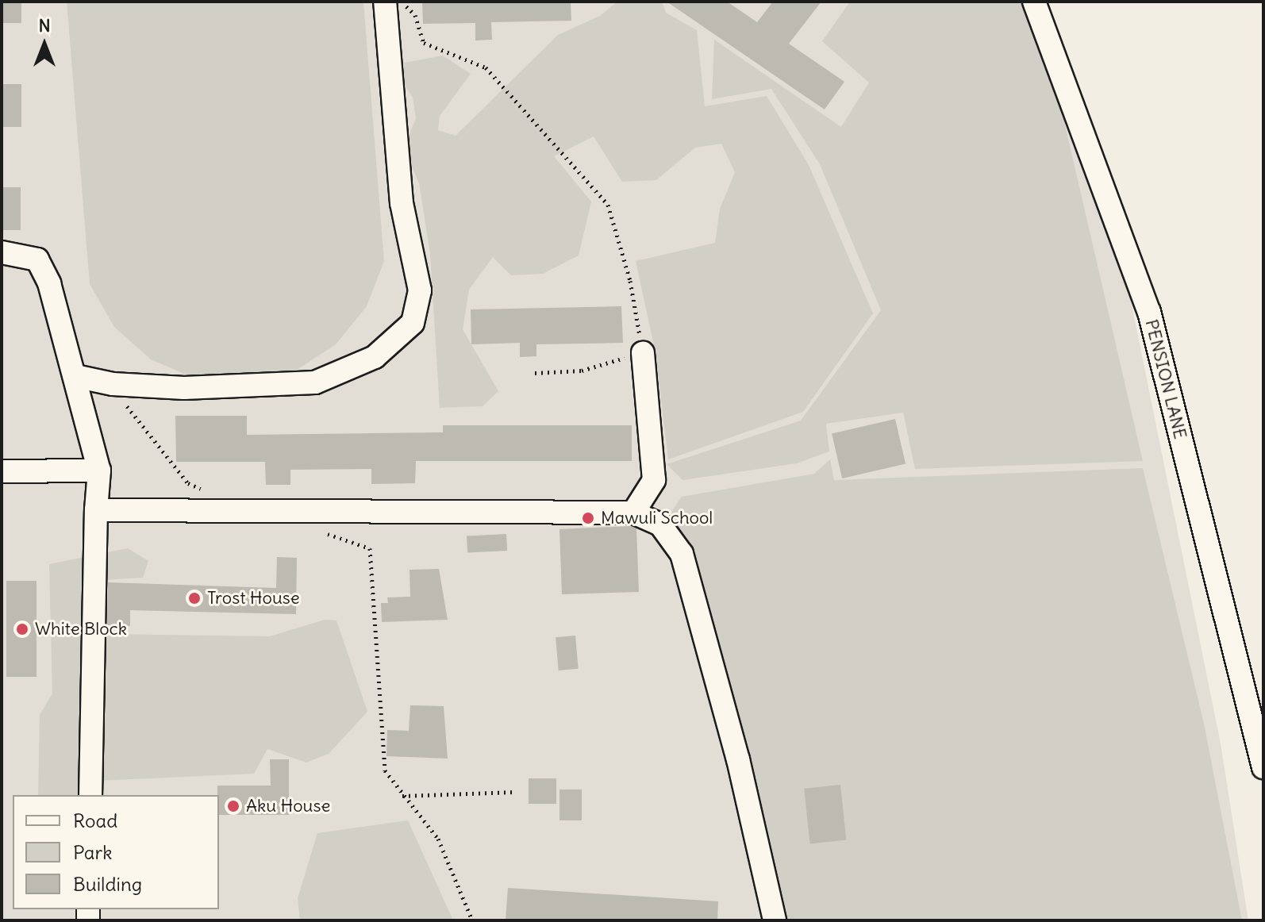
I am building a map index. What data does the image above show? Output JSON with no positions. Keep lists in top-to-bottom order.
{
  "streets": {
    "street": ["PENSION LANE"]
  },
  "places": [
    "Mawuli School",
    "Trost House",
    "White Block",
    "Aku House"
  ],
  "legend": ["Road", "Park", "Building"],
  "north": "top"
}
